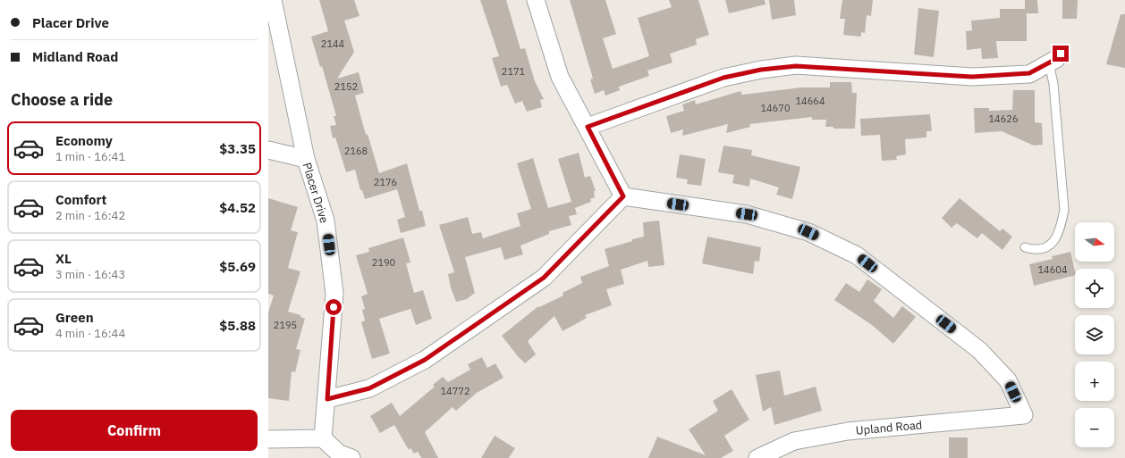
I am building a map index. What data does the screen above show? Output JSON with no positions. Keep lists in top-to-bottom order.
{
  "streets": {
    "street": ["Placer Drive", "Upland Road"]
  },
  "house_numbers": [
    "2144",
    "2171",
    "2152",
    "14664",
    "14670",
    "14626",
    "2168",
    "2176",
    "2190",
    "14604",
    "2195",
    "14772"
  ],
  "north": "right",
  "page": {
    "banner": ["Placer Drive", "Midland Road"],
    "heading": "Choose a ride",
    "list": [
      {
        "name": "Economy",
        "note": "1 min · 16:41",
        "value": "$3.35"
      },
      {
        "name": "Comfort",
        "note": "2 min · 16:42",
        "value": "$4.52"
      },
      {
        "name": "XL",
        "note": "3 min · 16:43",
        "value": "$5.69"
      },
      {
        "name": "Green",
        "note": "4 min · 16:44",
        "value": "$5.88"
      }
    ],
    "map_buttons": ["+", "−"],
    "buttons": "Confirm"
  }
}
